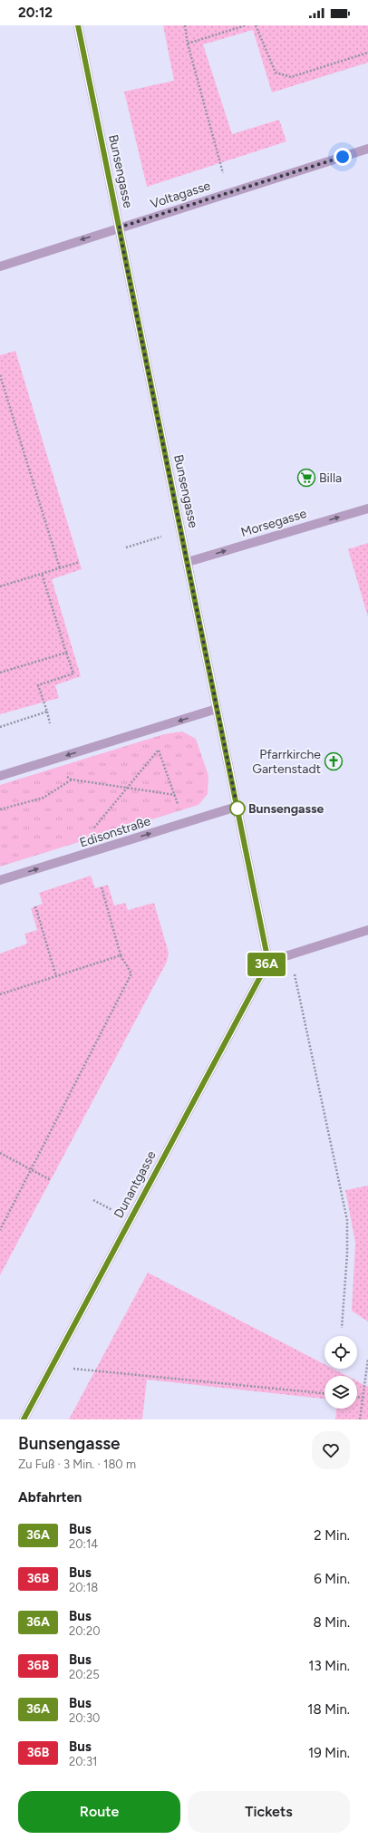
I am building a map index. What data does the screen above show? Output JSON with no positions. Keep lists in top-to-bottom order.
{
  "streets": {
    "street": [
      "Bunsengasse",
      "Voltagasse",
      "Morsegasse",
      "Edisonstraße",
      "Dunantgasse"
    ]
  },
  "crossings": [
    ["Bunsengasse", "Voltagasse"],
    ["Bunsengasse", "Morsegasse"],
    ["Bunsengasse", "Edisonstraße"],
    ["Bunsengasse", "Dunantgasse"]
  ],
  "one_way": ["Morsegasse", "Edisonstraße"],
  "places": {
    "supermarket": ["Billa"],
    "church": ["Pfarrkirche Gartenstadt"],
    "other": ["Bunsengasse"]
  },
  "lines": ["bus line 36A"],
  "page": {
    "status": "20:12",
    "on_map": "36A",
    "heading": [
      ["Bunsengasse", "Zu Fuß · 3 Min. · 180 m"],
      "Abfahrten"
    ],
    "list": [
      {
        "mark": "36A",
        "name": "Bus",
        "note": "20:14",
        "value": "2 Min."
      },
      {
        "mark": "36B",
        "name": "Bus",
        "note": "20:18",
        "value": "6 Min."
      },
      {
        "mark": "36A",
        "name": "Bus",
        "note": "20:20",
        "value": "8 Min."
      },
      {
        "mark": "36B",
        "name": "Bus",
        "note": "20:25",
        "value": "13 Min."
      },
      {
        "mark": "36A",
        "name": "Bus",
        "note": "20:30",
        "value": "18 Min."
      },
      {
        "mark": "36B",
        "name": "Bus",
        "note": "20:31",
        "value": "19 Min."
      }
    ],
    "buttons": ["Route", "Tickets"]
  }
}
